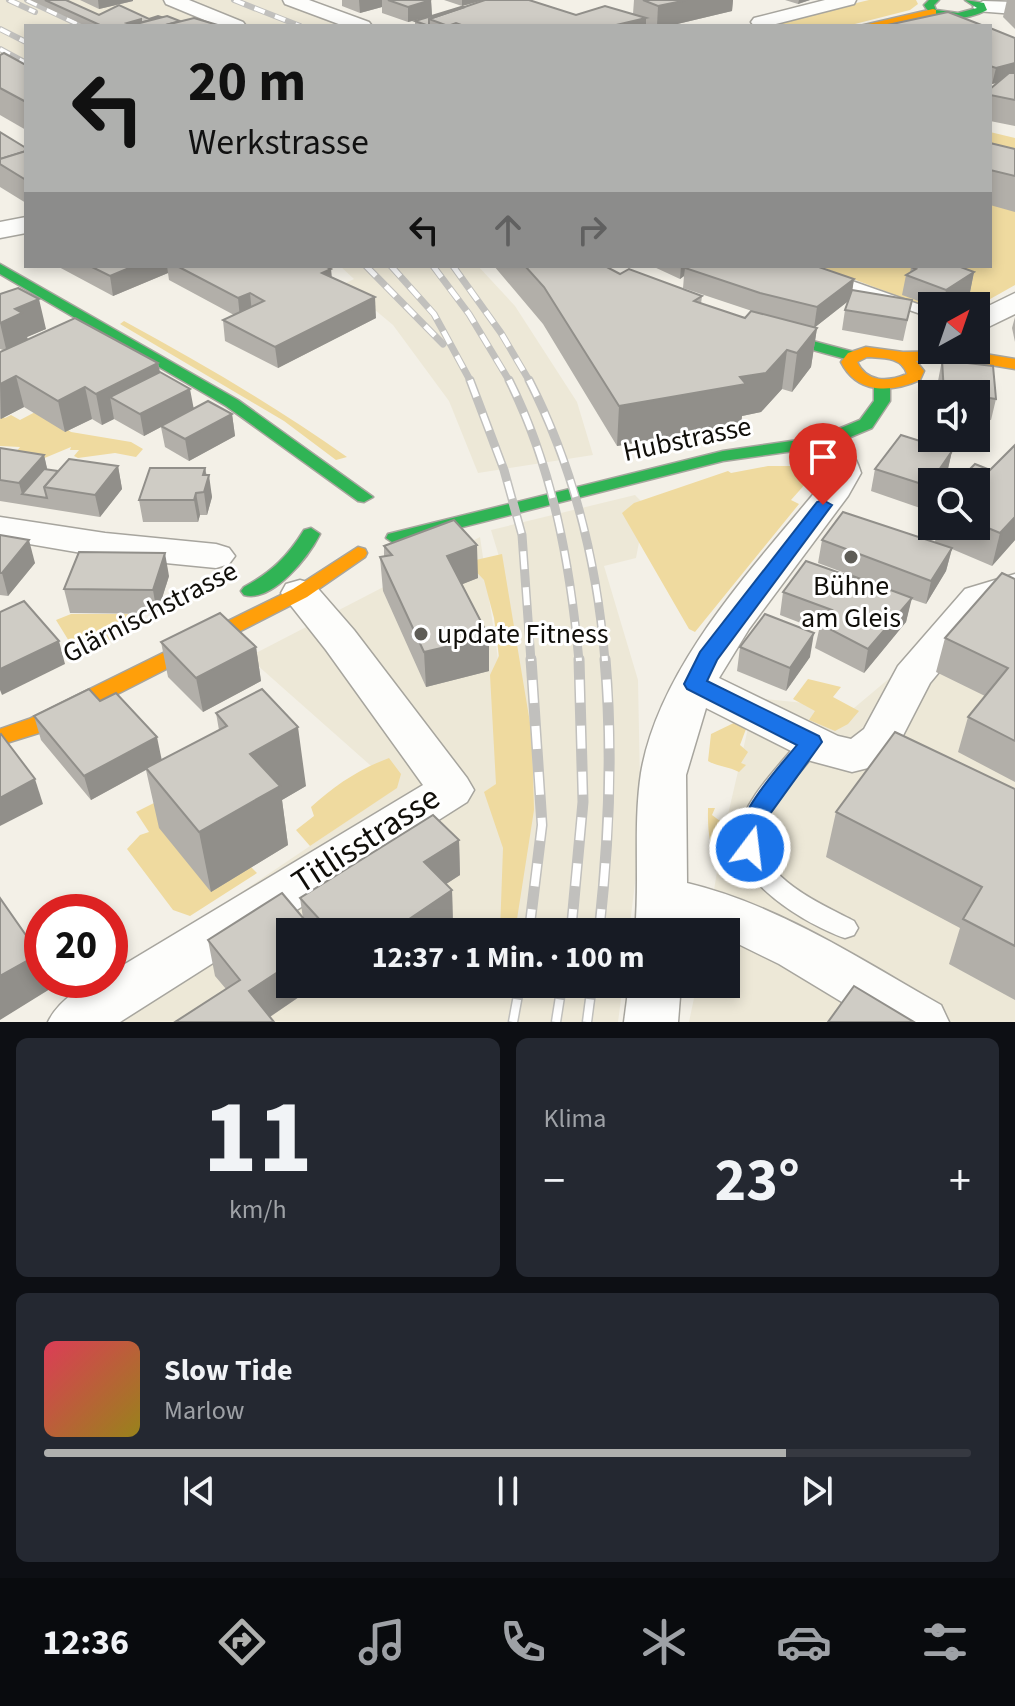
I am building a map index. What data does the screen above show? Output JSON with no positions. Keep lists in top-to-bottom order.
{
  "streets": {
    "street": ["Hubstrasse", "Glärnischstrasse", "Titlisstrasse"]
  },
  "crossings": [
    ["Hubstrasse", "Glärnischstrasse"],
    ["Glärnischstrasse", "Titlisstrasse"]
  ],
  "places": ["Bühne am Gleis", "update Fitness"],
  "north": "top right",
  "page": {
    "turn": ["20 m", "Werkstrasse"],
    "limit": "20",
    "trip": "12:37 · 1 Min. · 100 m",
    "tile": [
      ["11", "km/h"],
      "Klima"
    ],
    "heat": ["−", "23°", "+"],
    "song": ["Slow Tide", "Marlow"],
    "tabs": "12:36"
  }
}
